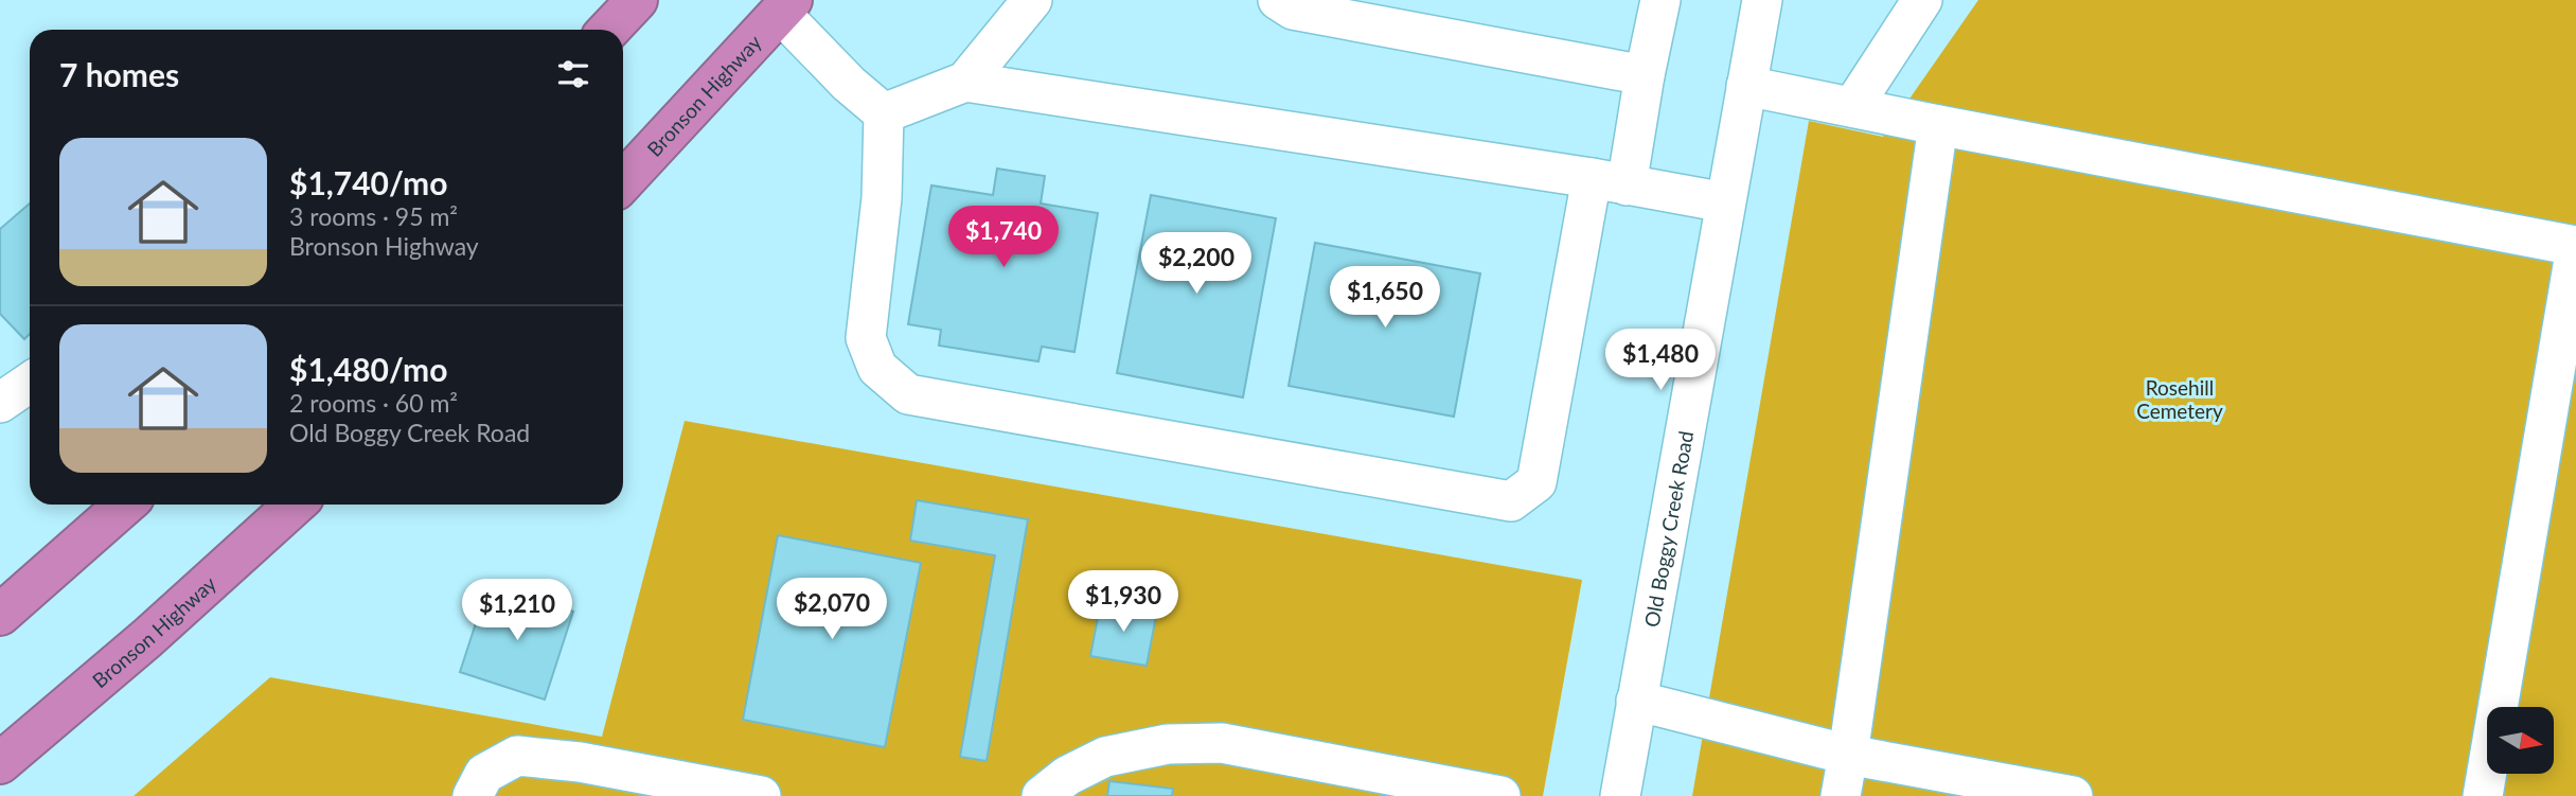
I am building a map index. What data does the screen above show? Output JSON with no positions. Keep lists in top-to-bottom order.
{
  "streets": {
    "highway": ["Bronson Highway"],
    "street": ["Old Boggy Creek Road"]
  },
  "parks": ["Rosehill Cemetery"],
  "north": "right",
  "page": {
    "heading": "7 homes",
    "list": [
      {
        "name": "$1,740/mo",
        "note": "3 rooms · 95 m² · Bronson Highway"
      },
      {
        "name": "$1,480/mo",
        "note": "2 rooms · 60 m² · Old Boggy Creek Road"
      }
    ],
    "price": [
      "$1,740",
      "$2,200",
      "$1,650",
      "$1,480",
      "$1,930",
      "$2,070",
      "$1,210"
    ]
  }
}
